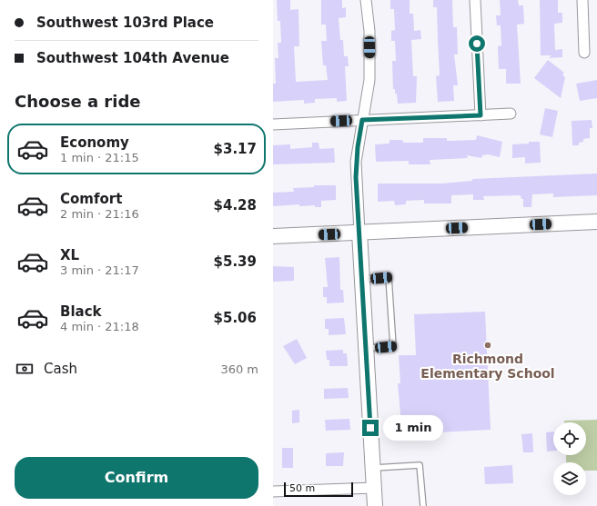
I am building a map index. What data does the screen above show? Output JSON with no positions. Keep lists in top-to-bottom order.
{
  "places": ["Richmond Elementary School"],
  "scale_bar": "50 m",
  "page": {
    "banner": ["Southwest 103rd Place", "Southwest 104th Avenue"],
    "heading": "Choose a ride",
    "list": [
      {
        "name": "Economy",
        "note": "1 min · 21:15",
        "value": "$3.17"
      },
      {
        "name": "Comfort",
        "note": "2 min · 21:16",
        "value": "$4.28"
      },
      {
        "name": "XL",
        "note": "3 min · 21:17",
        "value": "$5.39"
      },
      {
        "name": "Black",
        "note": "4 min · 21:18",
        "value": "$5.06"
      }
    ],
    "pay": ["Cash", "360 m"],
    "bubble": "1 min",
    "buttons": "Confirm",
    "scale": "50 m"
  }
}
